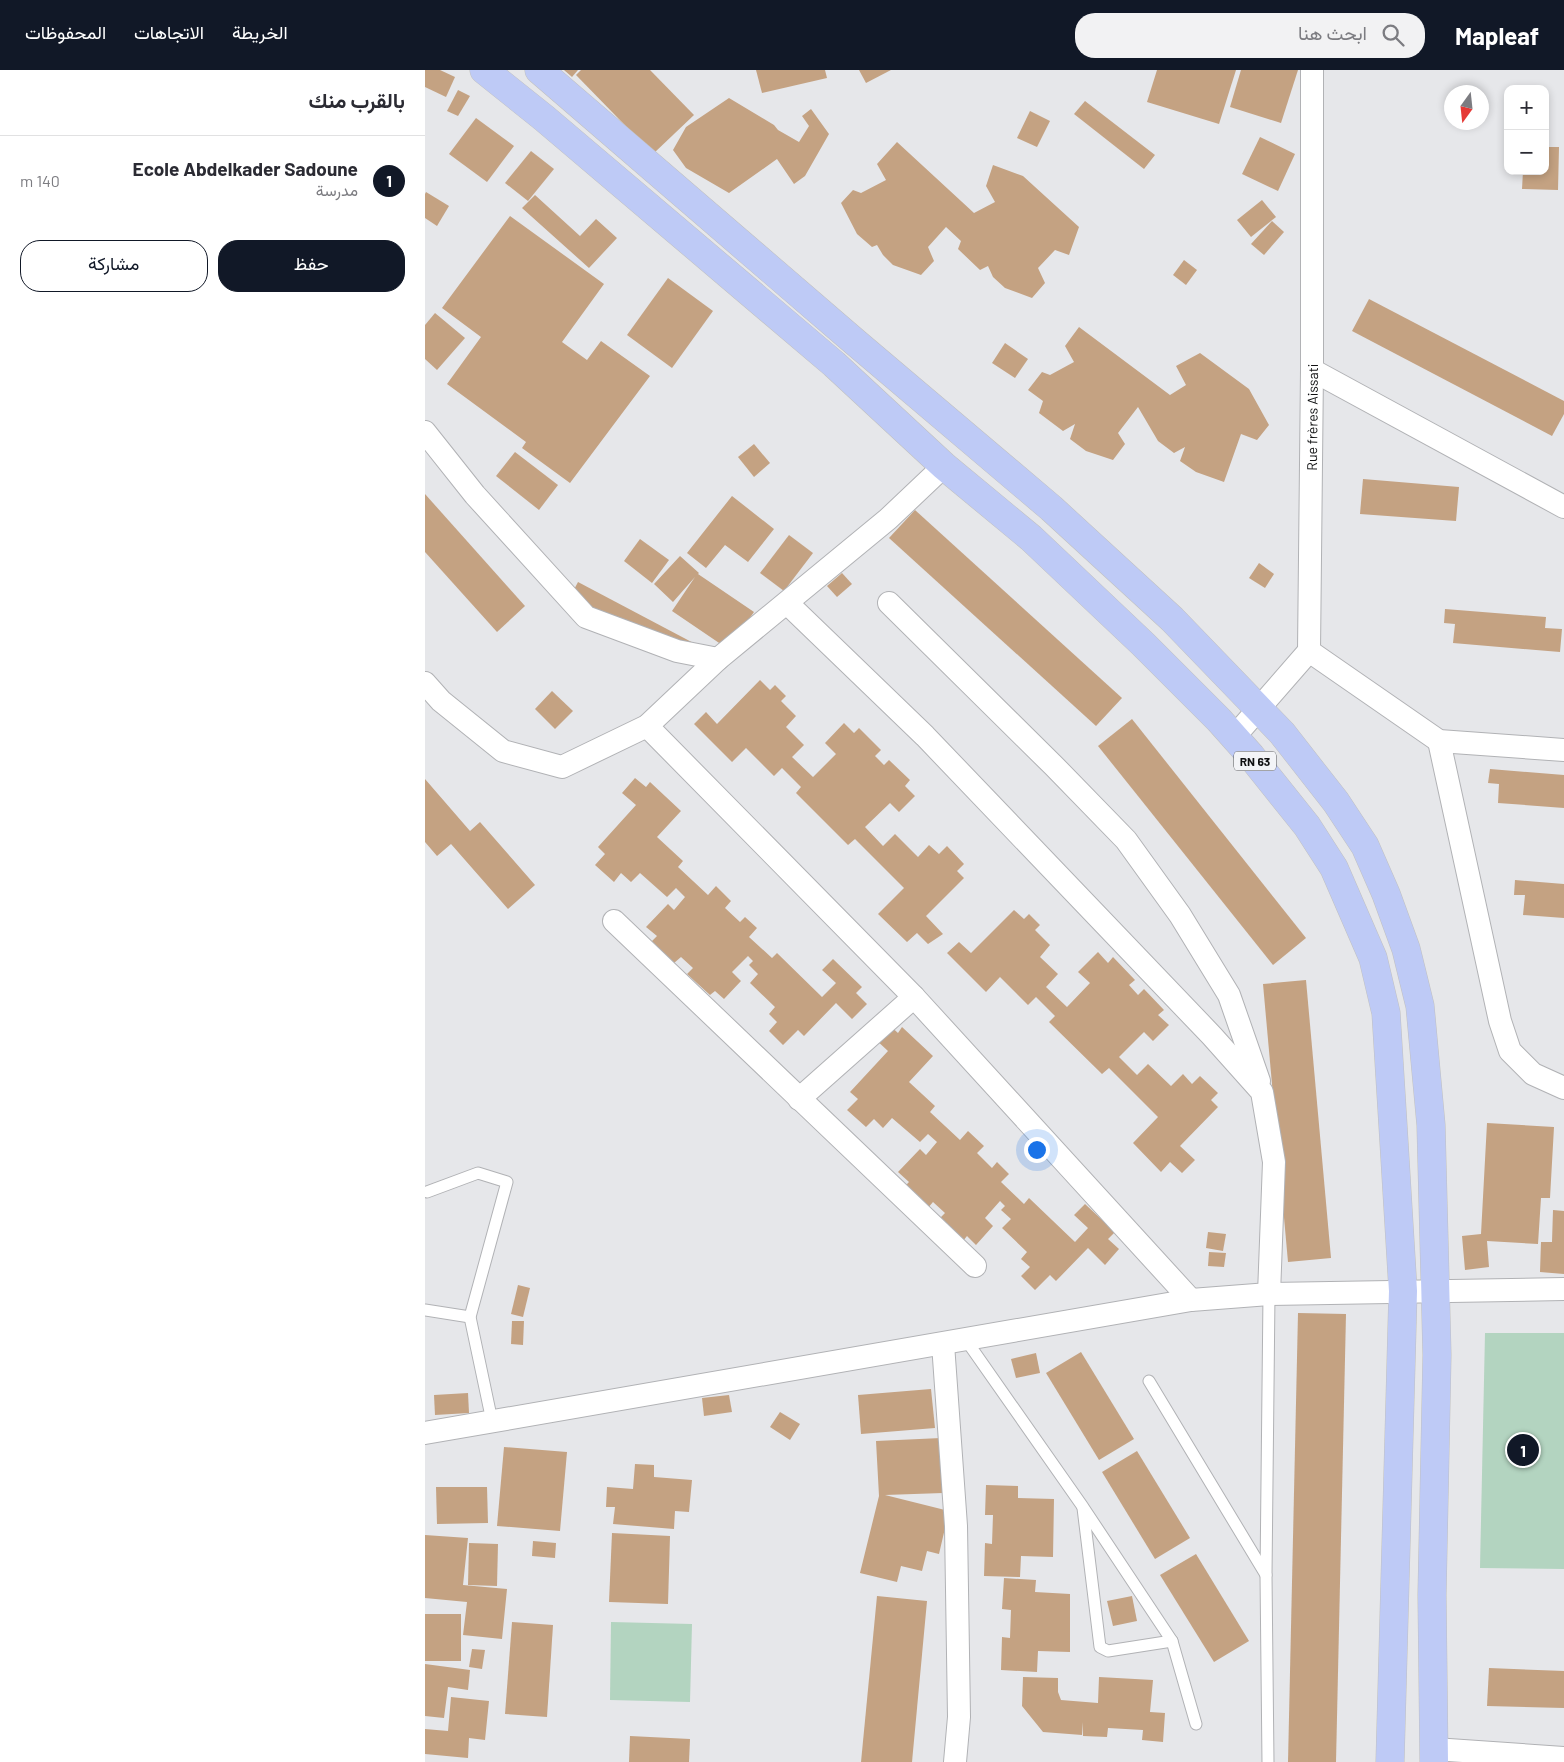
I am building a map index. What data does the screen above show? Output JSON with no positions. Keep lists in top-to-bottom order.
{
  "streets": {
    "main road": ["RN 63"],
    "street": ["Rue frères Aissati"]
  },
  "north": "bottom",
  "page": {
    "header": "Mapleaf",
    "search": "ابحث هنا",
    "nav": ["الخريطة", "الاتجاهات", "المحفوظات"],
    "heading": "بالقرب منك",
    "map_buttons": ["+", "−"],
    "list": [
      {
        "mark": "1",
        "name": "Ecole Abdelkader Sadoune",
        "note": "مدرسة",
        "value": "140 m"
      }
    ],
    "buttons": ["حفظ", "مشاركة"],
    "pins": "1"
  }
}
